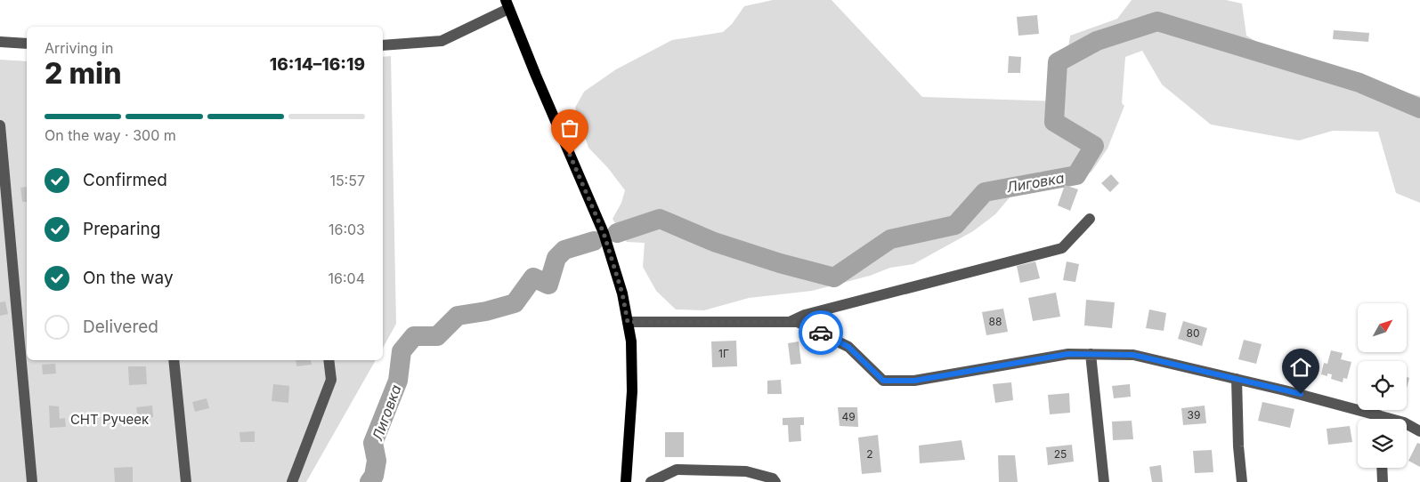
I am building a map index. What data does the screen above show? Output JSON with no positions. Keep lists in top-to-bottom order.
{
  "water": ["Лиговка"],
  "parks": ["СНТ Ручеек"],
  "house_numbers": [
    "88",
    "80",
    "1Г",
    "39",
    "49",
    "2",
    "25"
  ],
  "north": "top right",
  "page": {
    "heading": ["2 min", "Arriving in", "16:14–16:19"],
    "bar": "On the way · 300 m",
    "list": [
      ["Confirmed", "15:57"],
      ["Preparing", "16:03"],
      ["On the way", "16:04"],
      "Delivered"
    ]
  }
}
